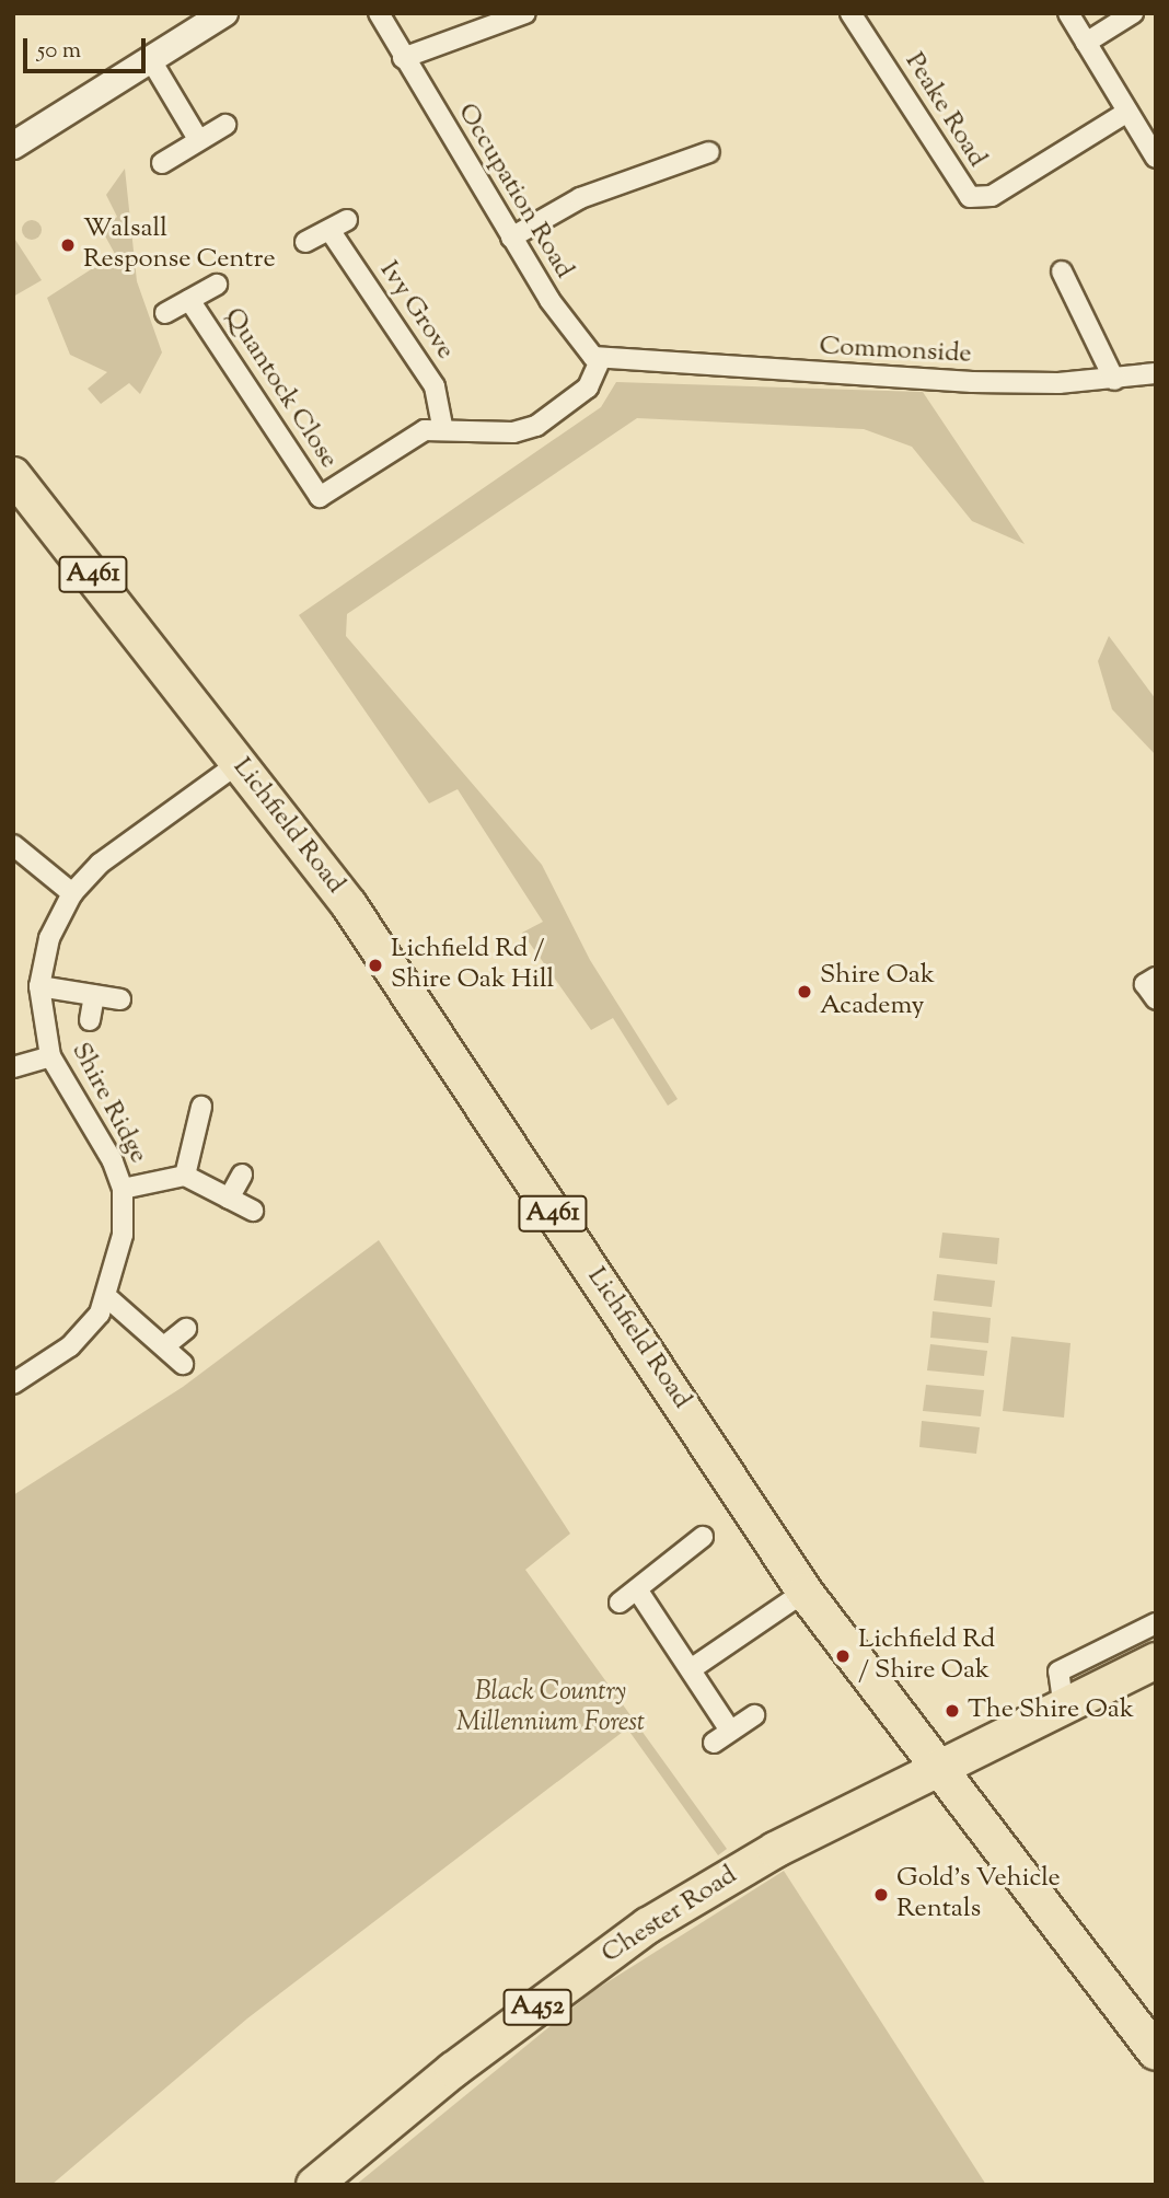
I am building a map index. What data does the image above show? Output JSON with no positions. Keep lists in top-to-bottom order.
{
  "streets": {
    "highway": [
      "A461",
      "Lichfield Road",
      "Chester Road",
      "A452"
    ],
    "street": [
      "Peake Road",
      "Occupation Road",
      "Ivy Grove",
      "Commonside",
      "Quantock Close",
      "Shire Ridge"
    ]
  },
  "crossings": [
    ["Occupation Road", "Commonside"],
    ["Occupation Road", "Quantock Close"],
    ["Ivy Grove", "Quantock Close"],
    ["Commonside", "Quantock Close"],
    ["Lichfield Road", "Shire Ridge"],
    ["Lichfield Road", "Chester Road"]
  ],
  "parks": ["Black Country Millennium Forest"],
  "places": [
    "Walsall Response Centre",
    "Lichfield Rd / Shire Oak Hill",
    "Shire Oak Academy",
    "Lichfield Rd / Shire Oak",
    "The Shire Oak",
    "Gold's Vehicle Rentals"
  ],
  "scale_bar": "50 m"
}
